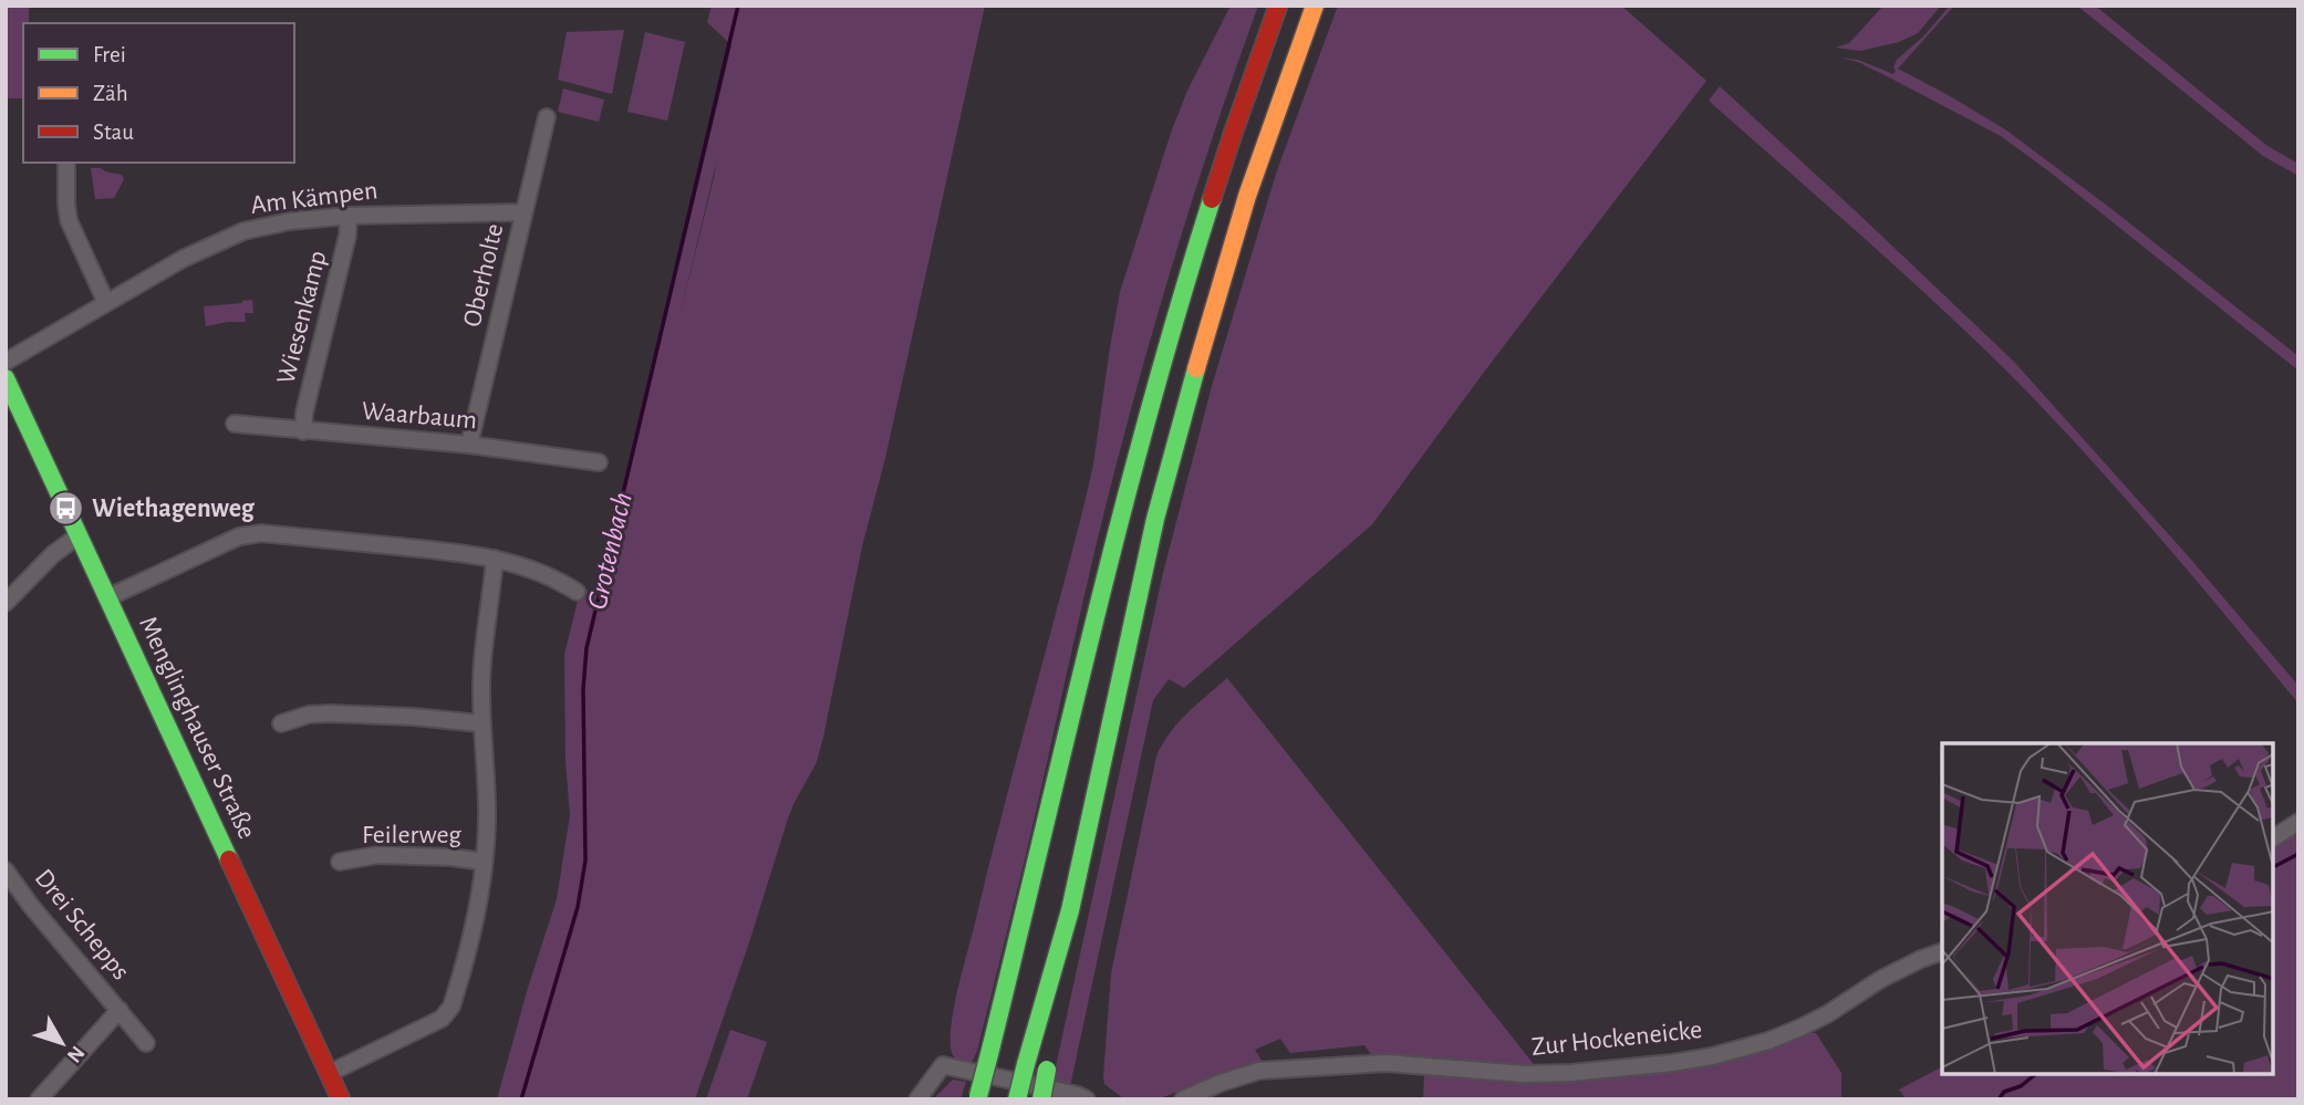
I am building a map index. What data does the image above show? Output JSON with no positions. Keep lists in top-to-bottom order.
{
  "streets": {
    "main road": ["Menglinghauser Straße"],
    "street": [
      "Am Kämpen",
      "Oberholte",
      "Wiesenkamp",
      "Waarbaum",
      "Feilerweg",
      "Drei Schepps",
      "Zur Hockeneicke"
    ]
  },
  "crossings": [
    ["Am Kämpen", "Oberholte"],
    ["Am Kämpen", "Wiesenkamp"],
    ["Oberholte", "Waarbaum"],
    ["Wiesenkamp", "Waarbaum"]
  ],
  "water": ["Grotenbach"],
  "places": {
    "bus stop": ["Wiethagenweg"]
  },
  "legend": ["Frei", "Zäh", "Stau"],
  "north": "bottom right"
}
